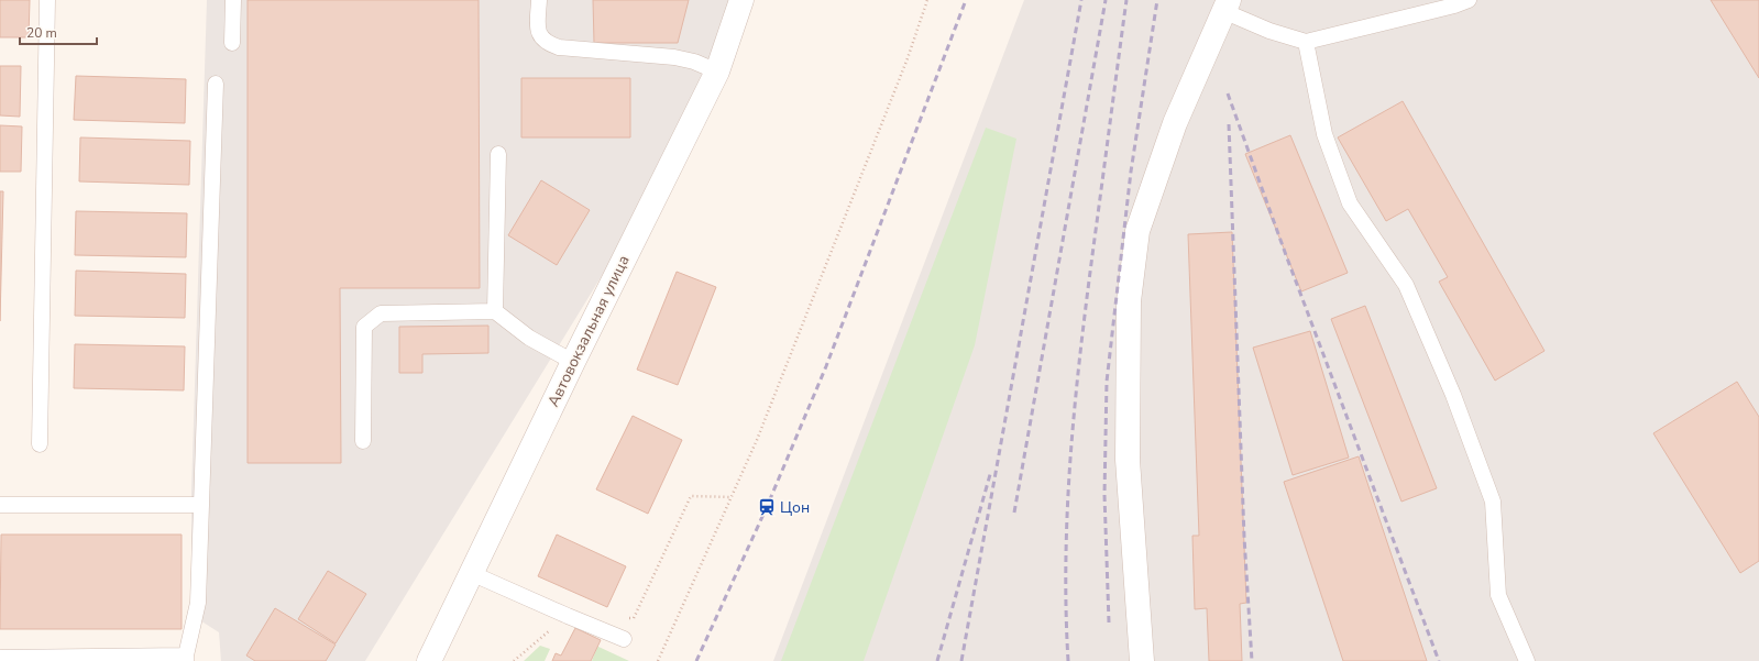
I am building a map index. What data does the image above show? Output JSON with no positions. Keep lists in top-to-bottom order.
{
  "streets": {
    "street": ["Автовокзальная улица"]
  },
  "places": {
    "station": ["Цон"]
  },
  "scale_bar": "20 m"
}
